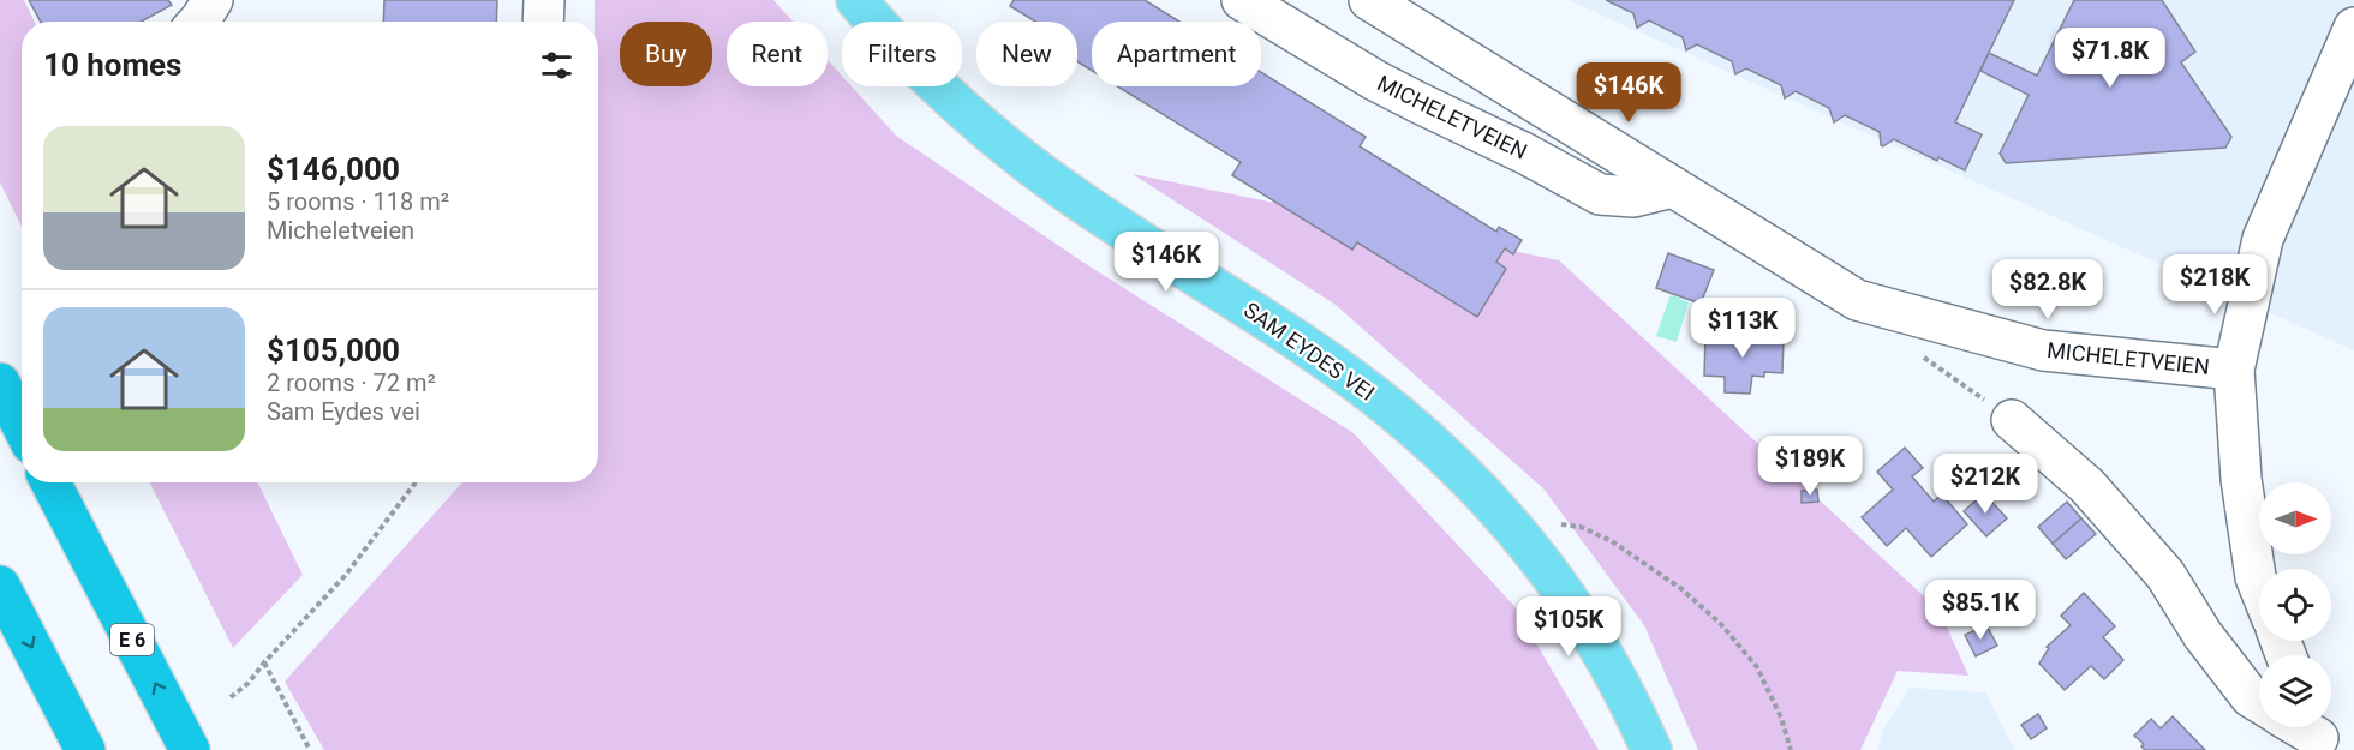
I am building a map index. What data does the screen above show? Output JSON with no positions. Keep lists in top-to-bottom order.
{
  "streets": {
    "highway": ["E 6"],
    "main road": ["SAM EYDES VEI"],
    "street": ["MICHELETVEIEN"]
  },
  "north": "right",
  "page": {
    "chip": [
      "Buy",
      "Rent",
      "Filters",
      "New",
      "Apartment"
    ],
    "heading": "10 homes",
    "price": [
      "$71.8K",
      "$146K",
      "$146K",
      "$218K",
      "$82.8K",
      "$113K",
      "$189K",
      "$212K",
      "$85.1K",
      "$105K"
    ],
    "list": [
      {
        "name": "$146,000",
        "note": "5 rooms · 118 m² · Micheletveien"
      },
      {
        "name": "$105,000",
        "note": "2 rooms · 72 m² · Sam Eydes vei"
      }
    ]
  }
}
